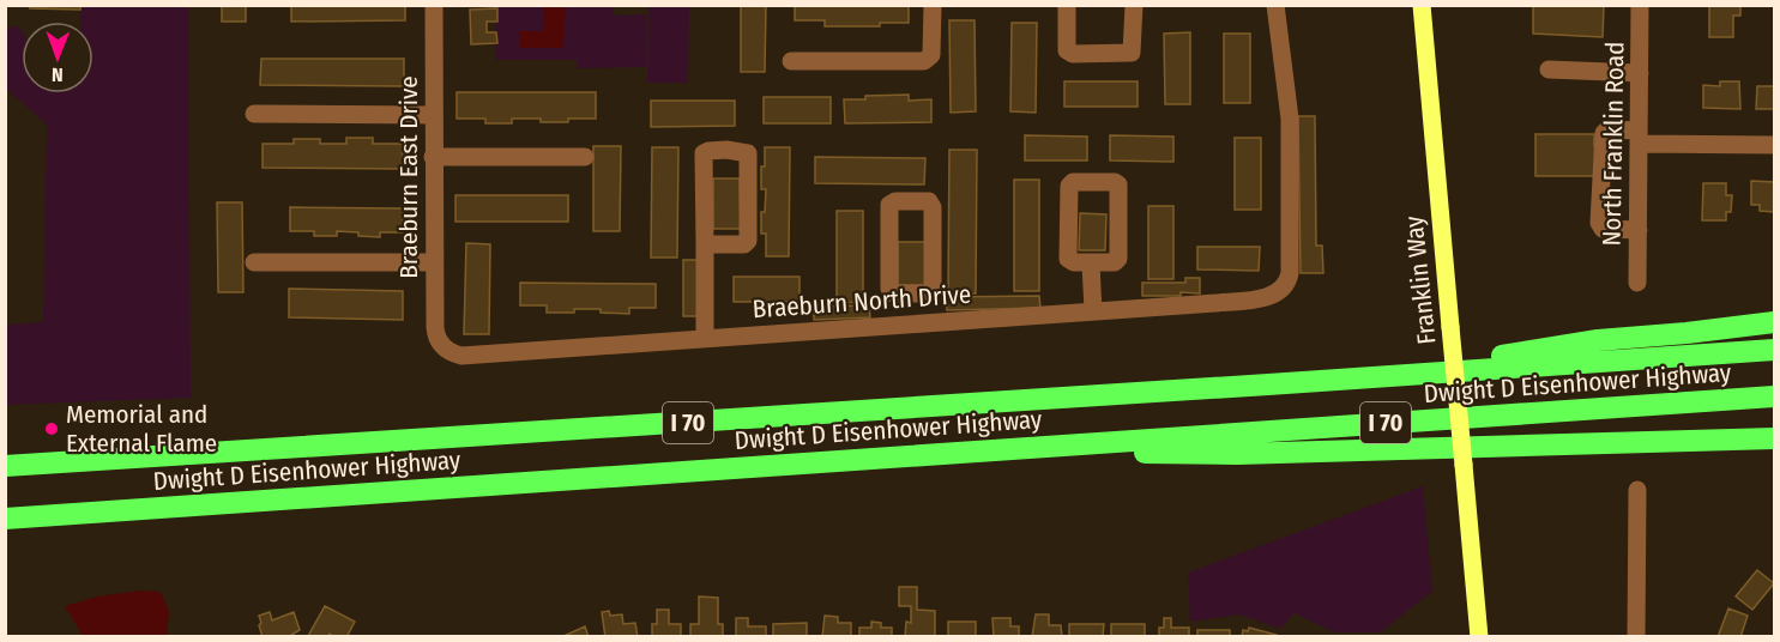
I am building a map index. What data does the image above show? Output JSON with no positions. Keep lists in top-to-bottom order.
{
  "streets": {
    "highway": ["Dwight D Eisenhower Highway", "I 70"],
    "main road": ["Franklin Way"],
    "street": ["North Franklin Road", "Braeburn East Drive", "Braeburn North Drive"]
  },
  "crossings": [
    ["Braeburn East Drive", "Braeburn North Drive"]
  ],
  "places": ["Memorial and External Flame"],
  "north": "bottom"
}
